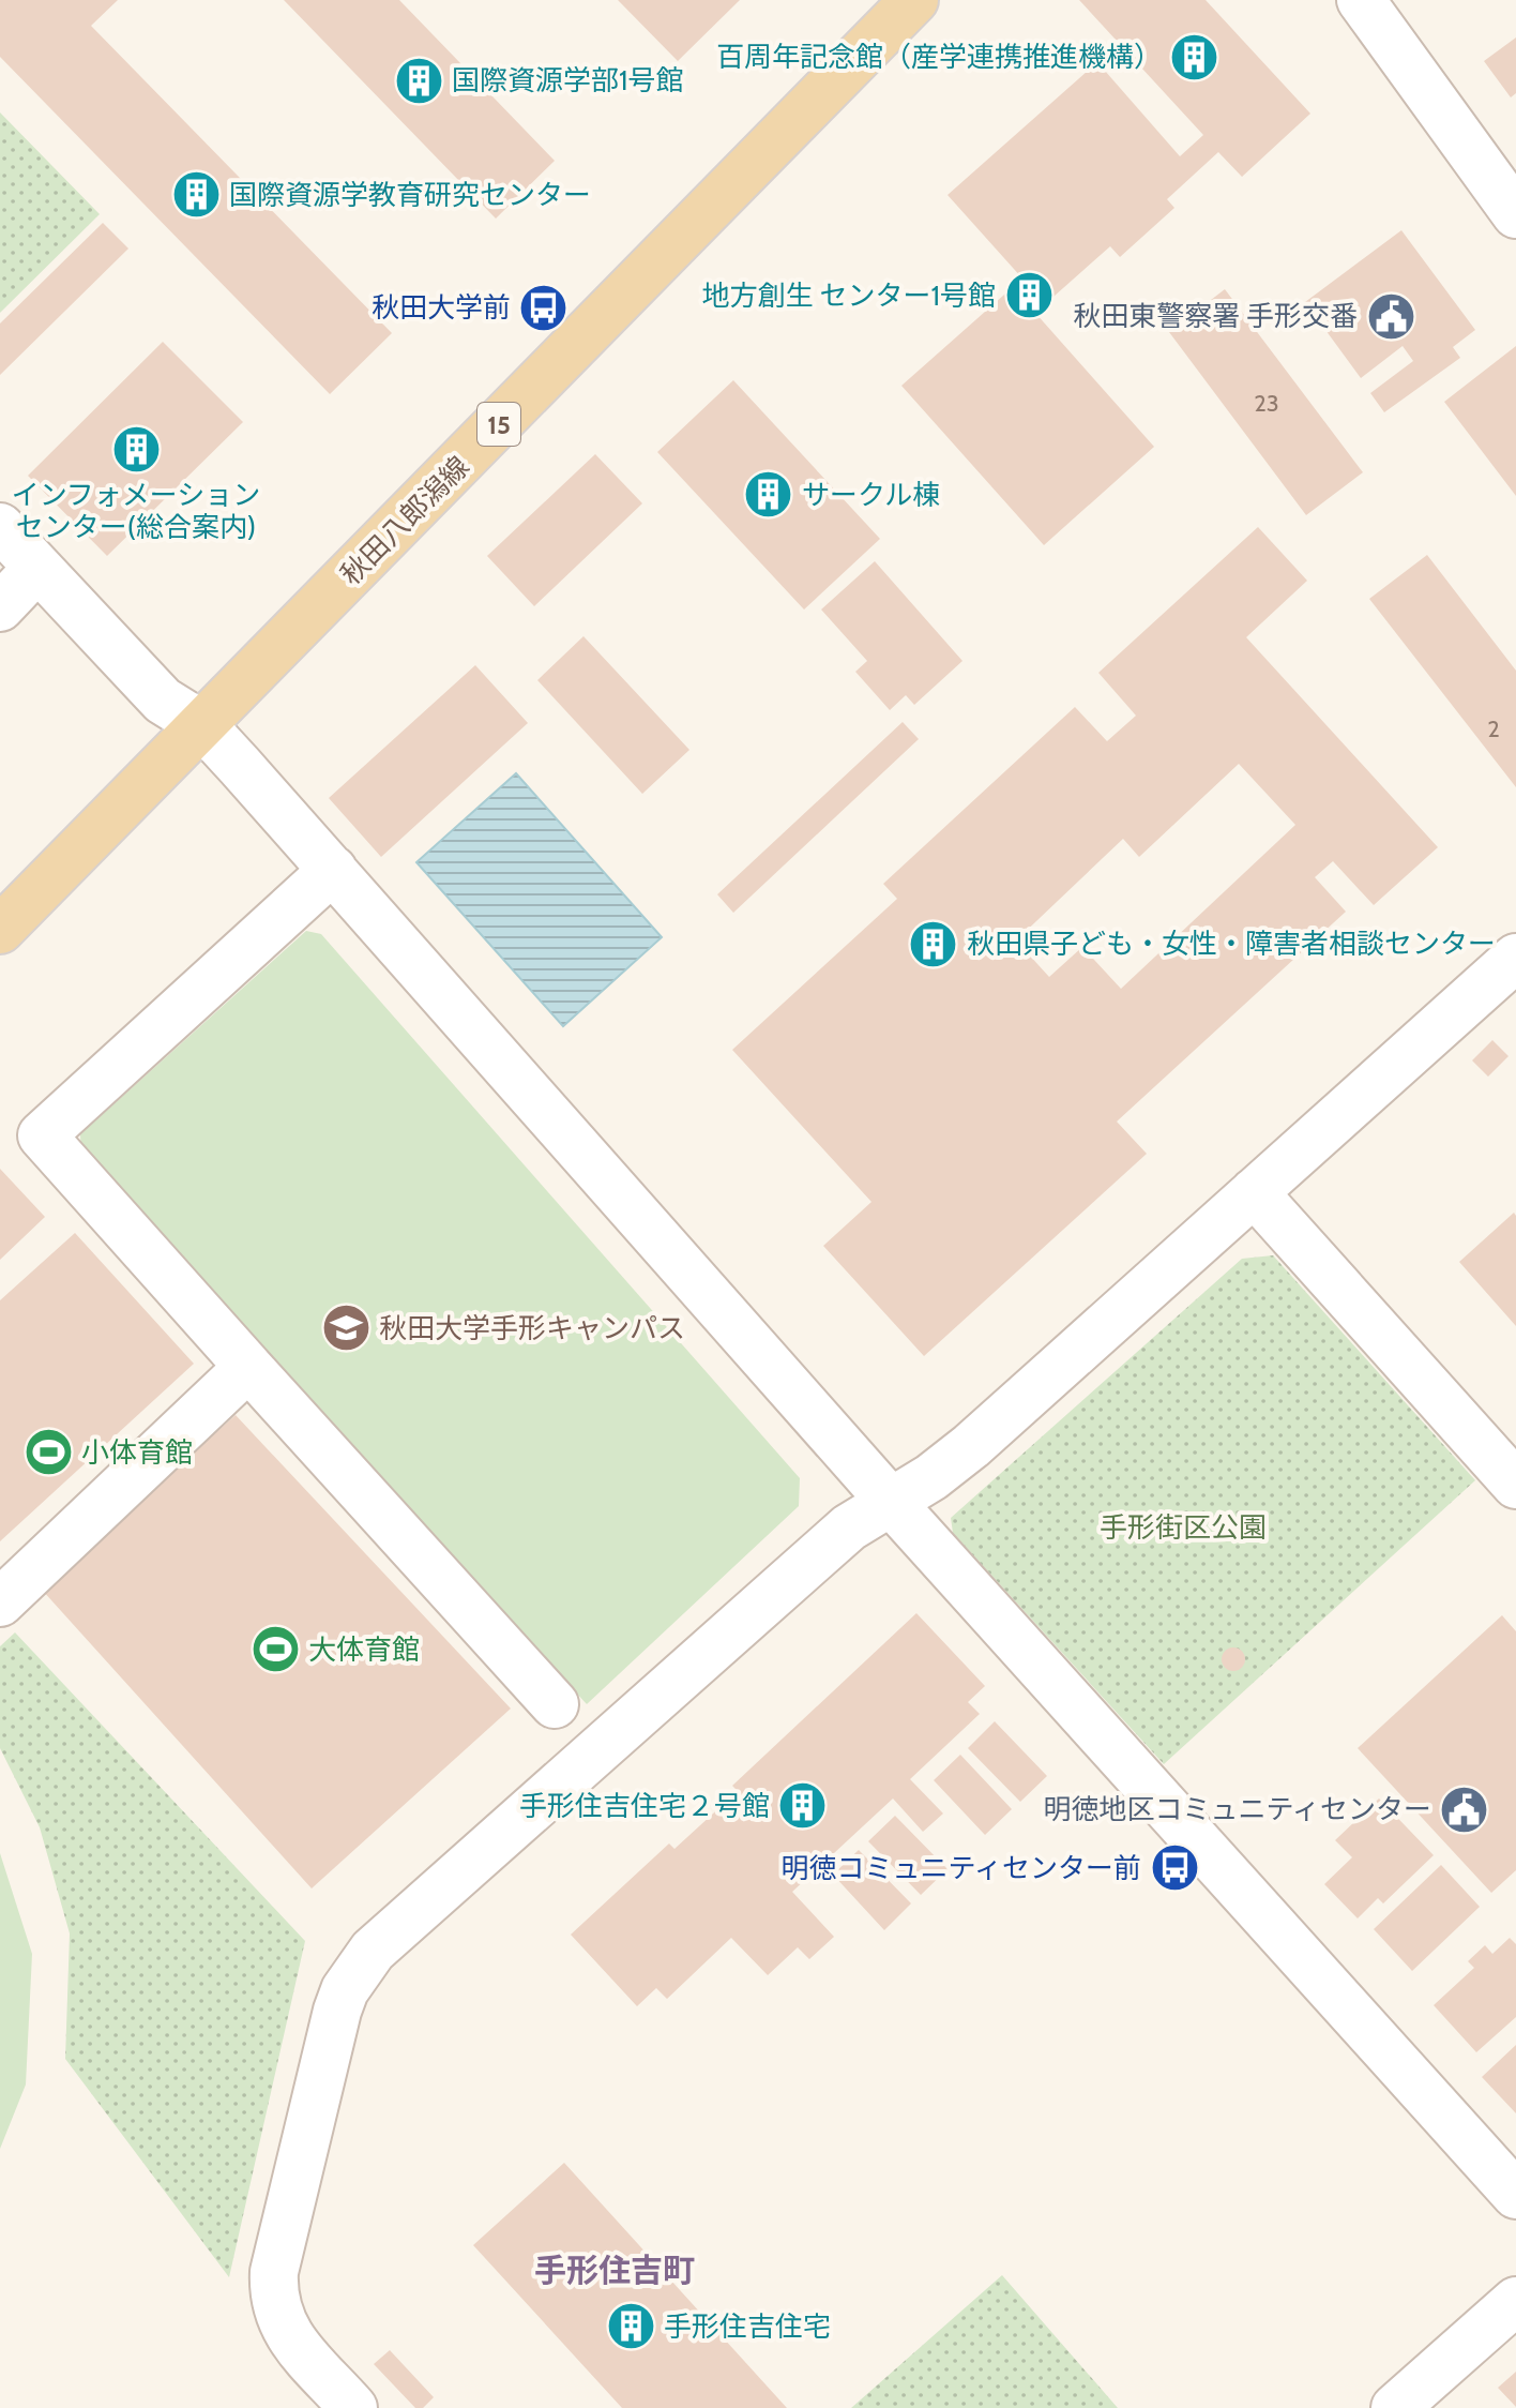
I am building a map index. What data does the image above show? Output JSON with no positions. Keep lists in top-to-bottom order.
{
  "streets": {
    "main road": ["15", "秋田八郎潟線"]
  },
  "districts": ["手形住吉町"],
  "parks": ["手形街区公園"],
  "places": {
    "building": [
      "百周年記念館（産学連携推進機構）",
      "国際資源学部1号館",
      "国際資源学教育研究センター",
      "地方創生 センター1号館",
      "インフォメーション センター(総合案内)",
      "サークル棟",
      "秋田県子ども・女性・障害者相談センター",
      "手形住吉住宅２号館",
      "手形住吉住宅"
    ],
    "bus stop": ["秋田大学前", "明徳コミュニティセンター前"],
    "public building": ["秋田東警察署 手形交番", "明徳地区コミュニティセンター"],
    "school or university": ["秋田大学手形キャンパス"],
    "sports": ["小体育館", "大体育館"]
  },
  "house_numbers": ["23", "2"]
}
